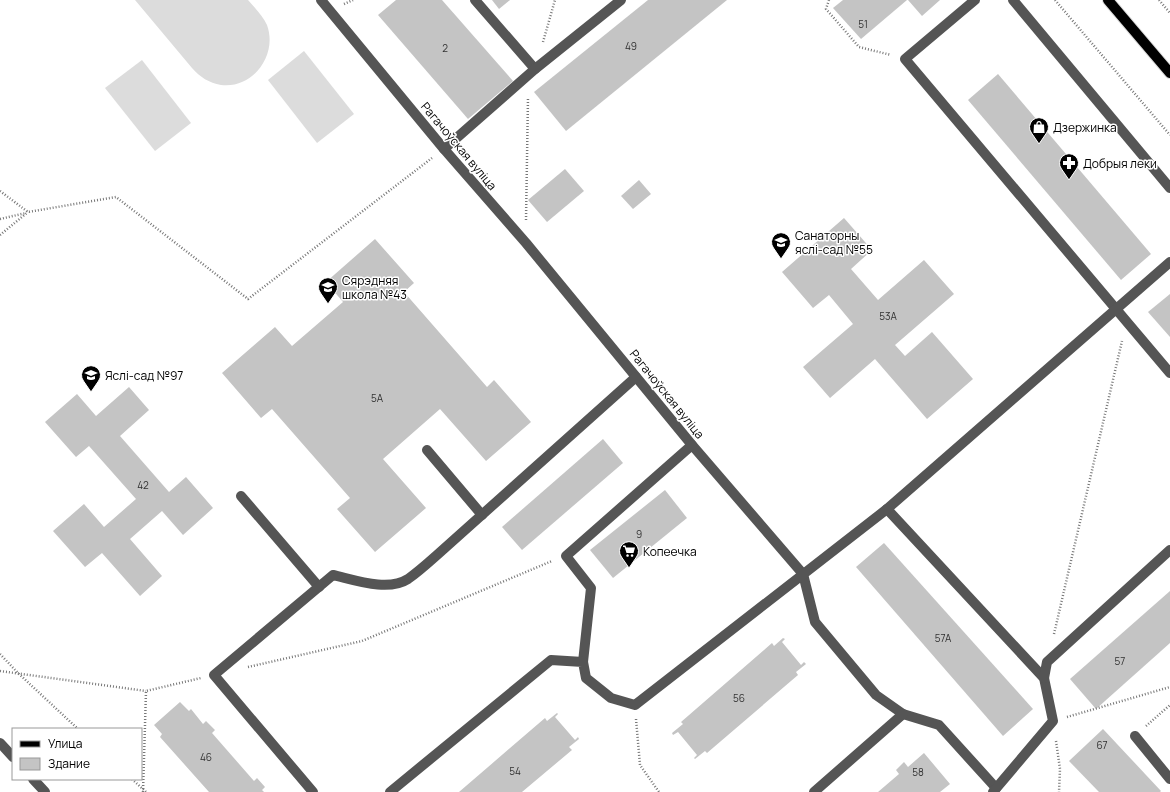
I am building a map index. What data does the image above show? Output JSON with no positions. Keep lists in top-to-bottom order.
{
  "streets": {
    "street": ["Рагачоўская вуліца"]
  },
  "places": {
    "shop": ["Дзержинка"],
    "pharmacy": ["Добрыя леки"],
    "school or university": ["Санаторны яслі-сад №55", "Сярэдняя школа №43", "Яслі-сад №97"],
    "supermarket": ["Копеечка"]
  },
  "house_numbers": [
    "51",
    "49",
    "2",
    "53А",
    "5А",
    "42",
    "9",
    "57А",
    "57",
    "56",
    "67",
    "46",
    "54",
    "58"
  ],
  "legend": ["Улица", "Здание"]
}
